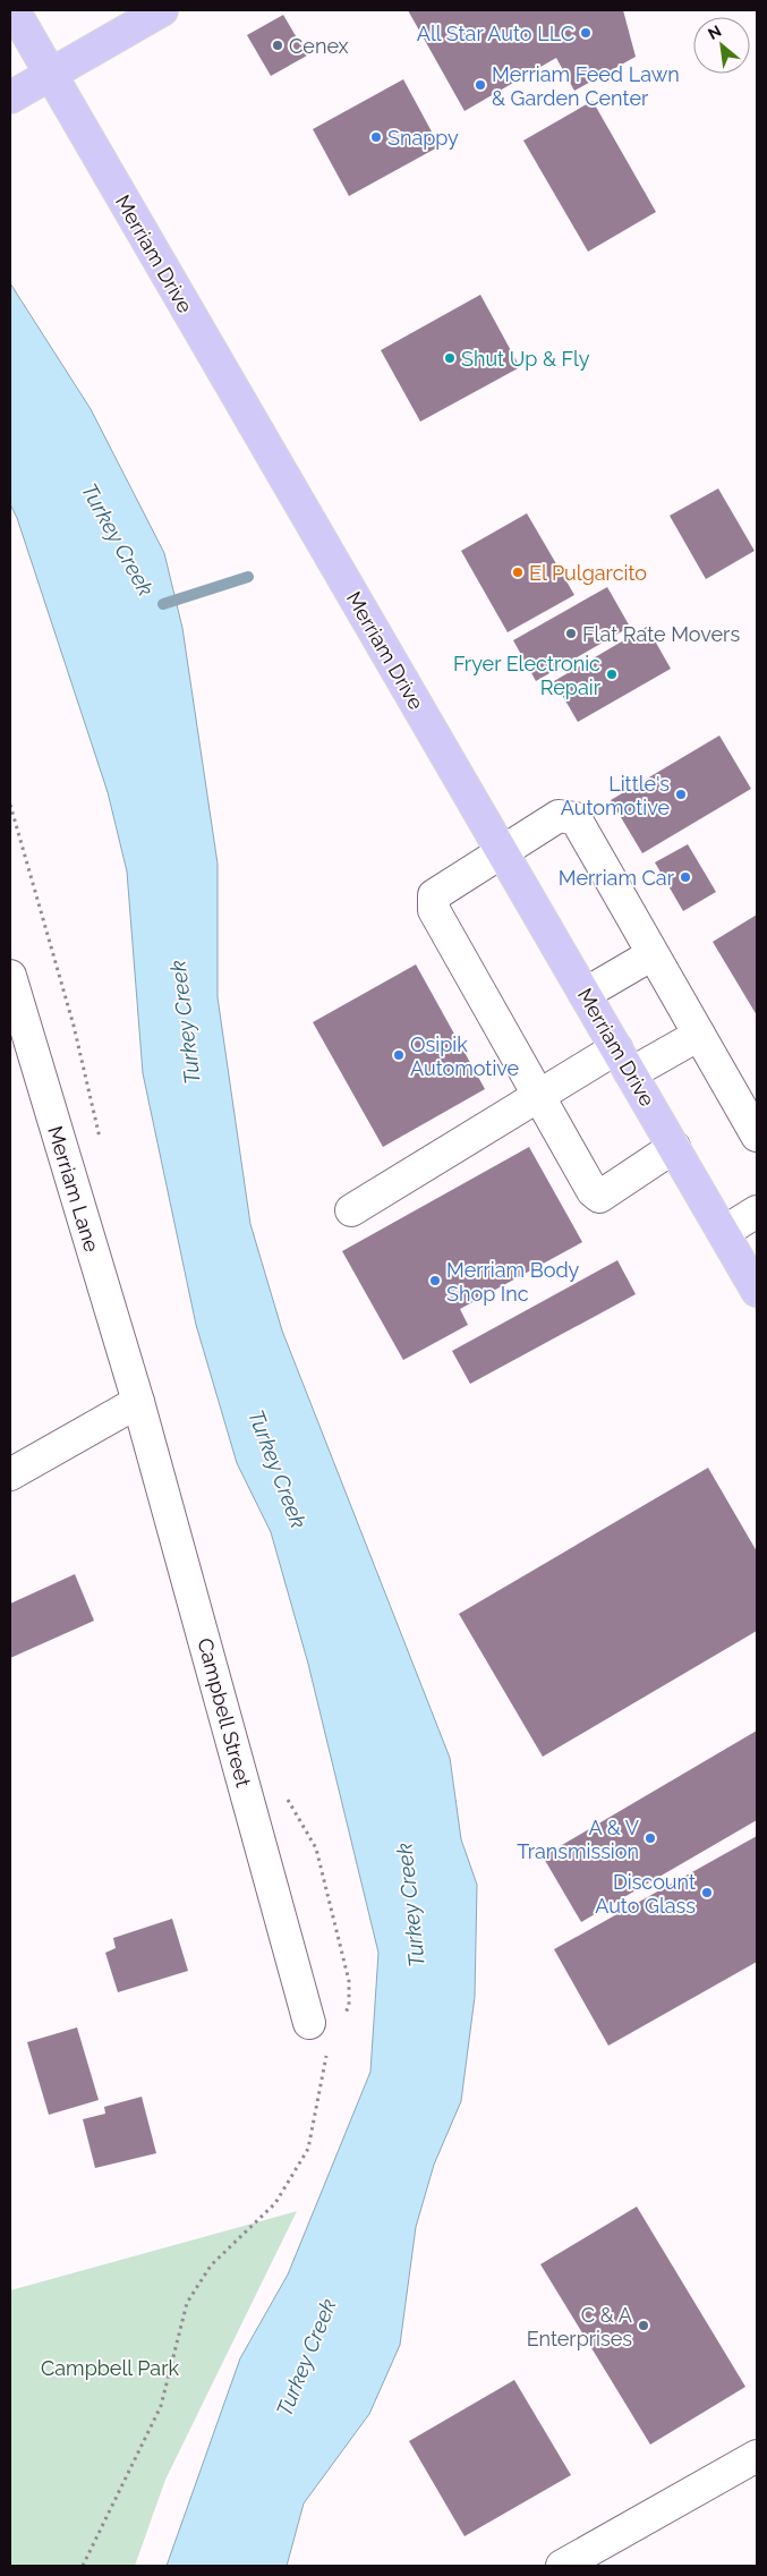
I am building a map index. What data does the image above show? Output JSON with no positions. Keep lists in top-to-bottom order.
{
  "streets": {
    "main road": ["Merriam Drive"],
    "street": ["Merriam Lane", "Campbell Street"]
  },
  "crossings": [
    ["Merriam Lane", "Campbell Street"]
  ],
  "water": ["Turkey Creek"],
  "parks": ["Campbell Park"],
  "places": [
    "All Star Auto LLC",
    "Cenex",
    "Merriam Feed Lawn & Garden Center",
    "Snappy",
    "Shut Up & Fly",
    "El Pulgarcito",
    "Flat Rate Movers",
    "Fryer Electronic Repair",
    "Little's Automotive",
    "Merriam Car",
    "Osipik Automotive",
    "Merriam Body Shop Inc",
    "A & V Transmission",
    "Discount Auto Glass",
    "C & A Enterprises"
  ],
  "north": "top left"
}
